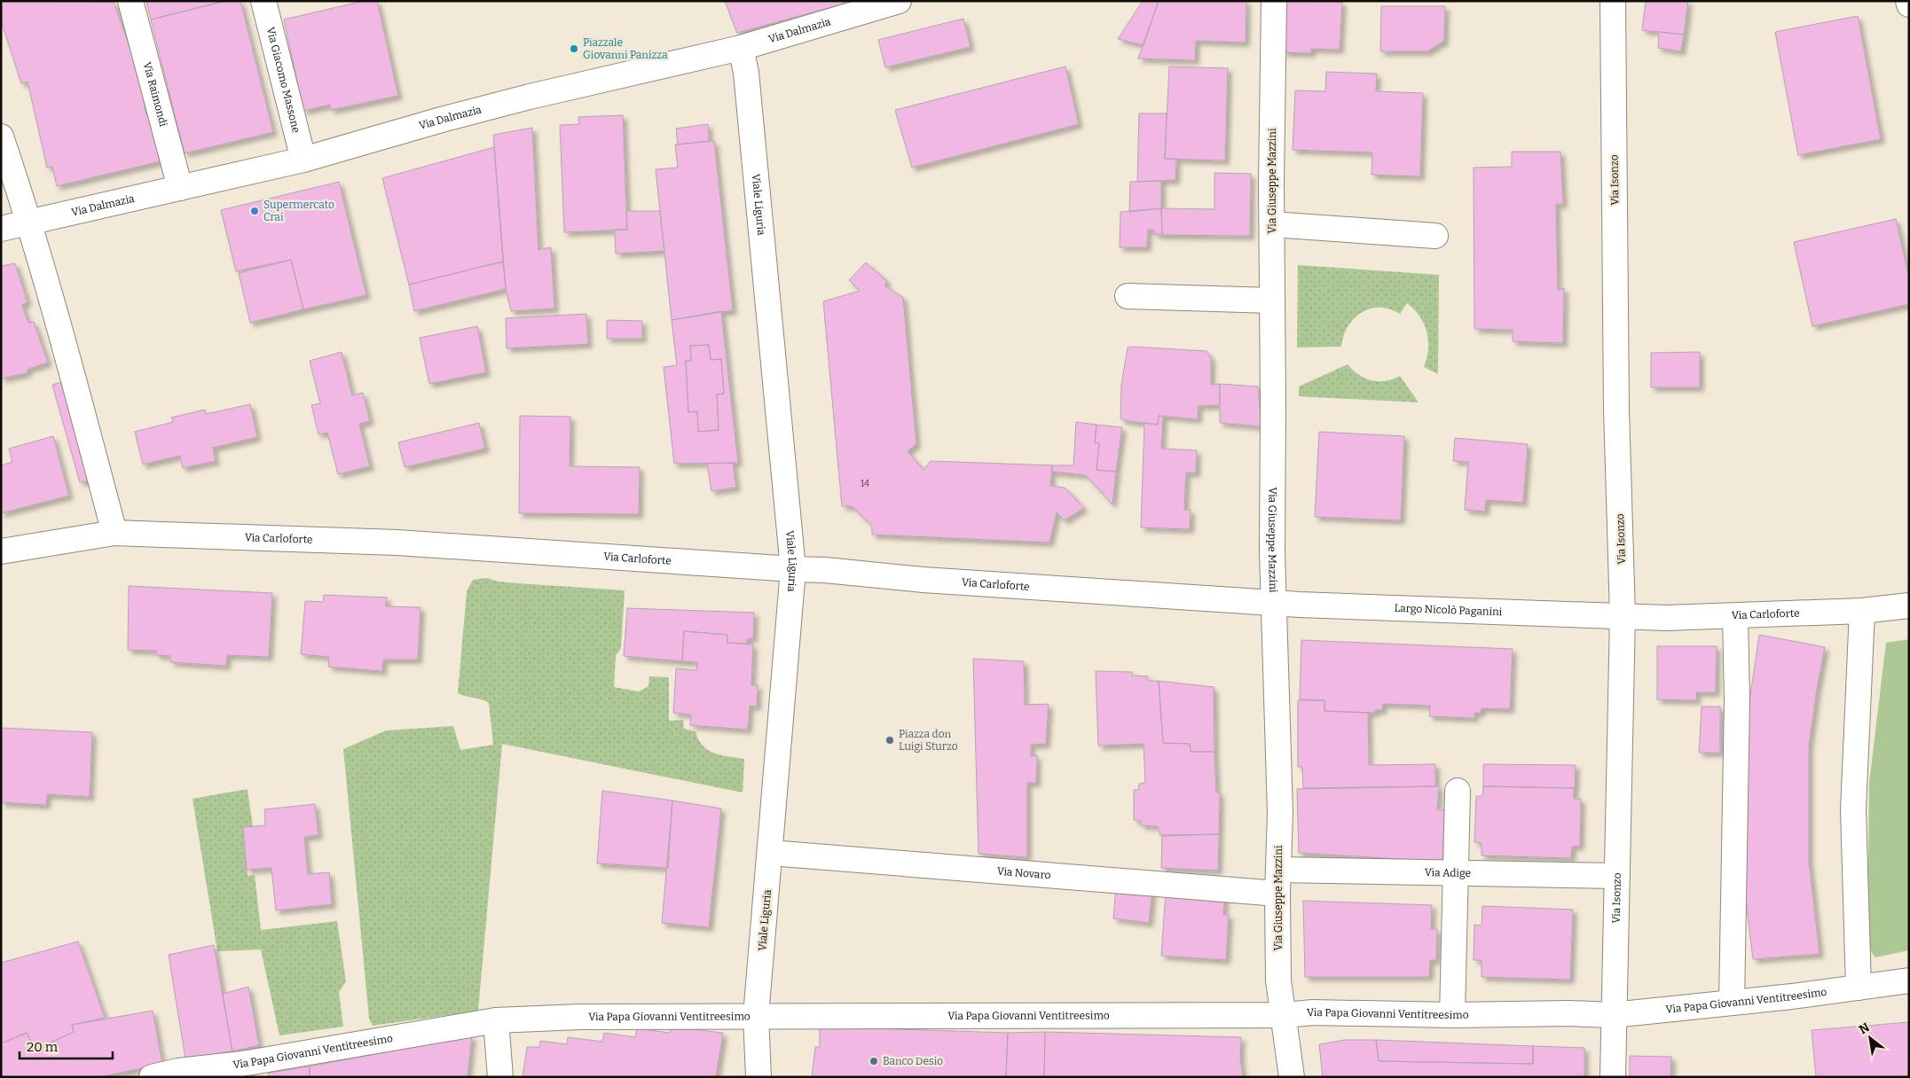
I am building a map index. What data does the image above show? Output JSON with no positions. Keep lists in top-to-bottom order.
{
  "streets": {
    "street": [
      "Via Dalmazia",
      "Via Giacomo Massone",
      "Via Raimondi",
      "Via Isonzo",
      "Via Giuseppe Mazzini",
      "Viale Liguria",
      "Via Carloforte",
      "Largo Nicolò Paganini",
      "Via Novaro",
      "Via Adige",
      "Via Papa Giovanni Ventitreesimo"
    ]
  },
  "crossings": [
    ["Via Dalmazia", "Via Giacomo Massone"],
    ["Via Dalmazia", "Via Raimondi"],
    ["Via Dalmazia", "Viale Liguria"],
    ["Via Isonzo", "Via Carloforte"],
    ["Via Isonzo", "Largo Nicolò Paganini"],
    ["Via Isonzo", "Via Adige"],
    ["Via Isonzo", "Via Papa Giovanni Ventitreesimo"],
    ["Via Giuseppe Mazzini", "Via Carloforte"],
    ["Via Giuseppe Mazzini", "Largo Nicolò Paganini"],
    ["Via Giuseppe Mazzini", "Via Novaro"],
    ["Via Giuseppe Mazzini", "Via Adige"],
    ["Via Giuseppe Mazzini", "Via Papa Giovanni Ventitreesimo"],
    ["Viale Liguria", "Via Carloforte"],
    ["Viale Liguria", "Via Novaro"],
    ["Viale Liguria", "Via Papa Giovanni Ventitreesimo"],
    ["Via Carloforte", "Largo Nicolò Paganini"]
  ],
  "places": [
    "Piazzale Giovanni Panizza",
    "Supermercato Crai",
    "Piazza don Luigi Sturzo",
    "Banco Desio"
  ],
  "house_numbers": ["14"],
  "scale_bar": "20 m",
  "north": "top left"
}
